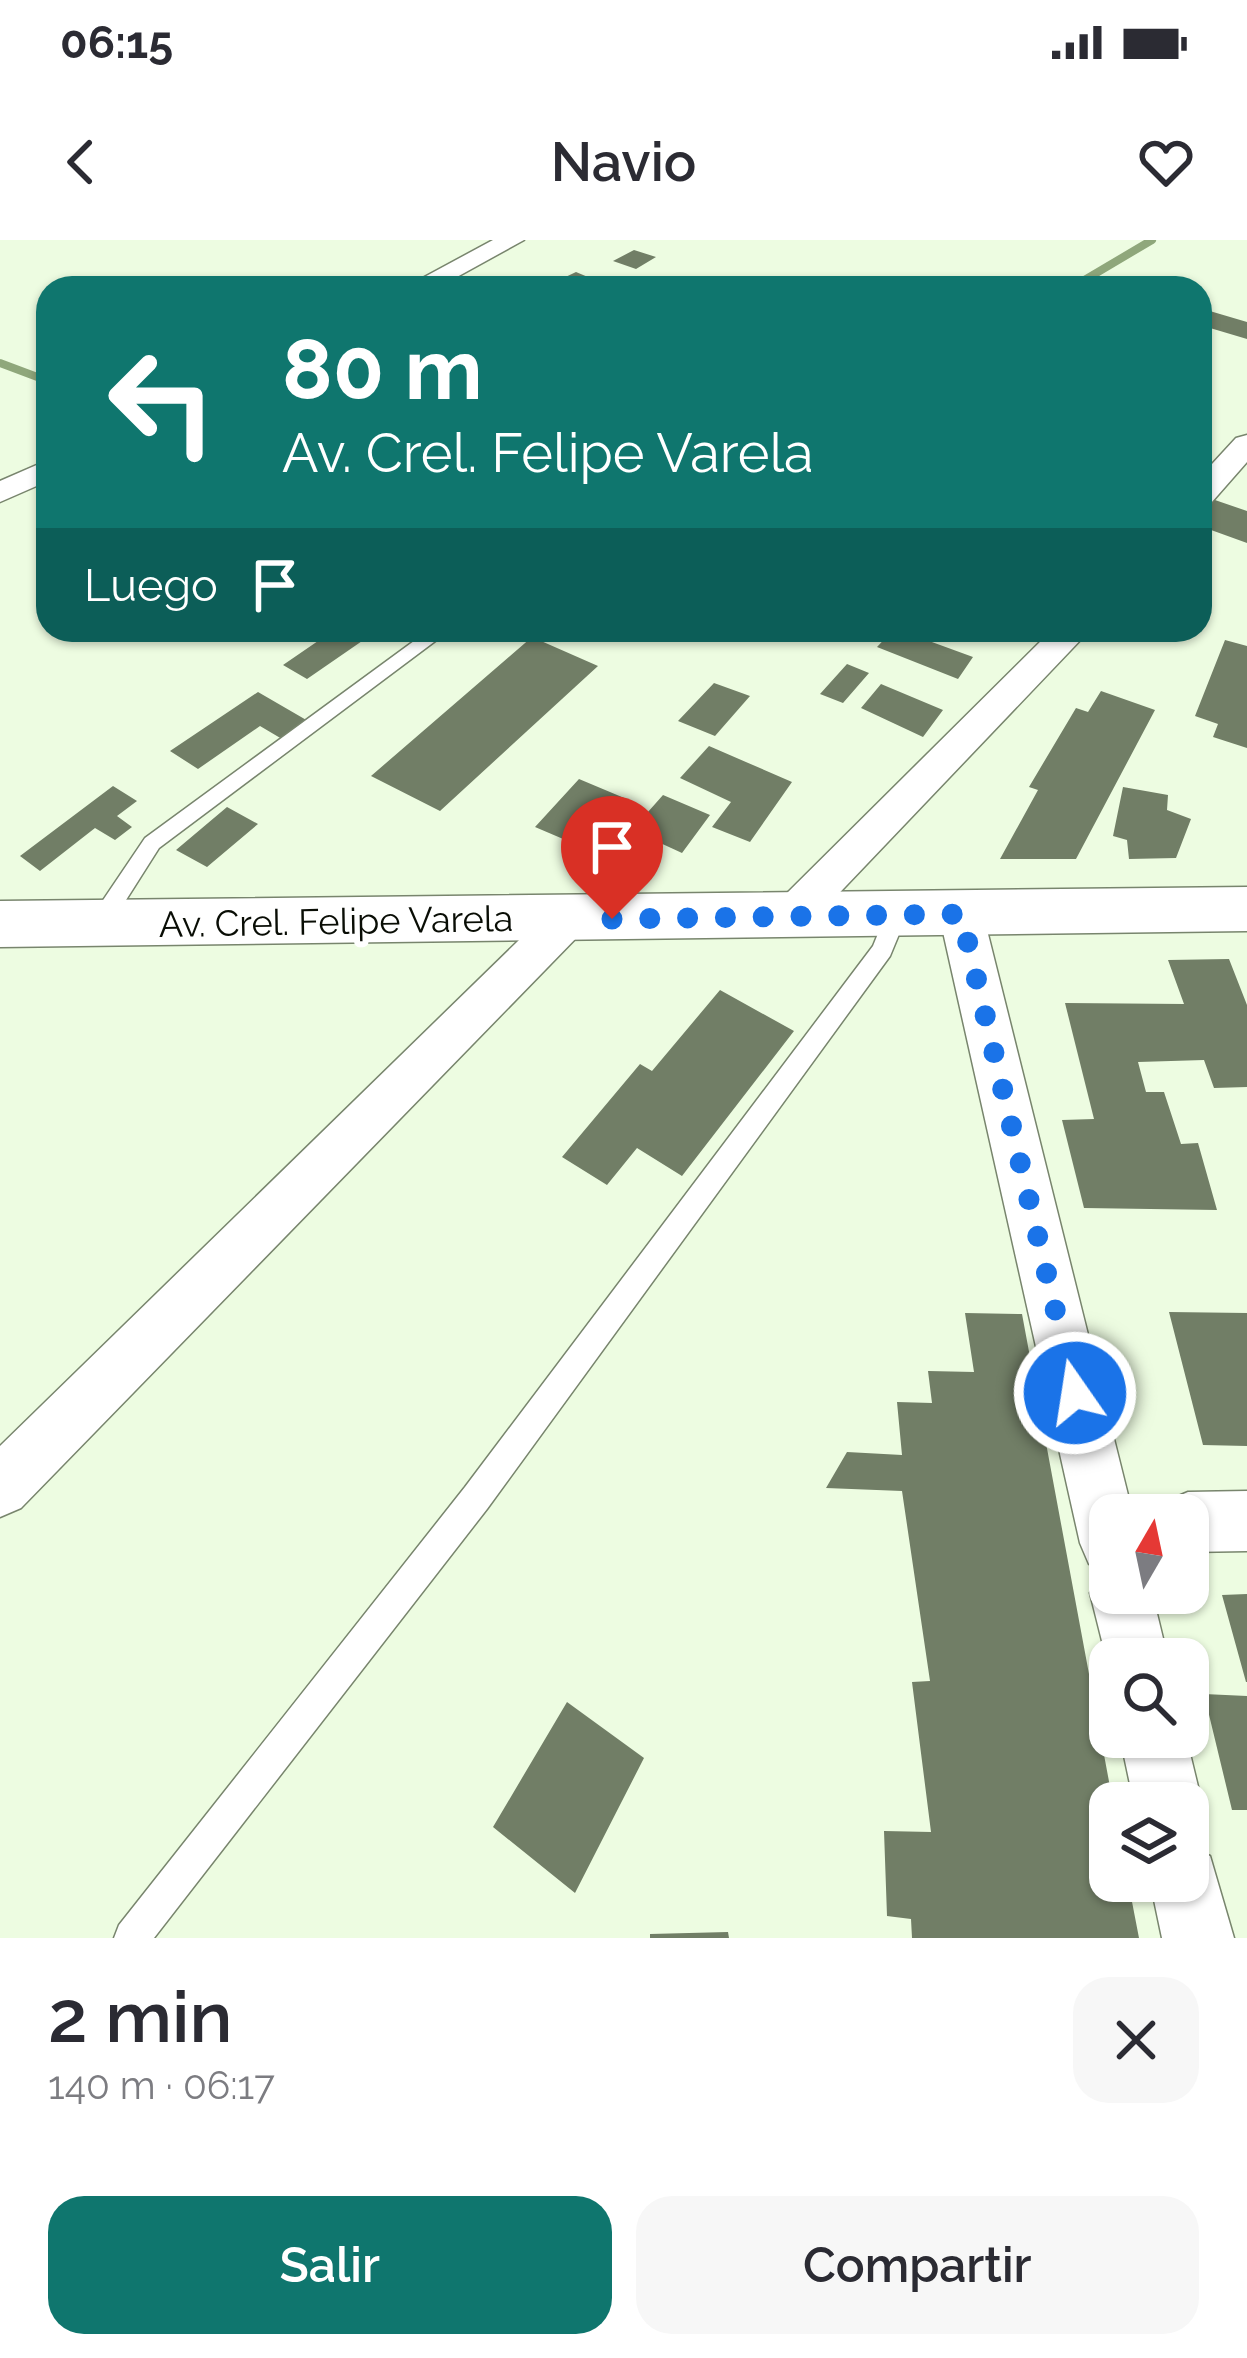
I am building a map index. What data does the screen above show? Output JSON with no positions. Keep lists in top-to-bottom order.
{
  "streets": {
    "main road": ["Av. Crel. Felipe Varela"]
  },
  "north": "top",
  "page": {
    "status": "06:15",
    "header": "Navio",
    "turn": ["80 m", "Av. Crel. Felipe Varela"],
    "then": "Luego",
    "heading": ["2 min", "140 m · 06:17"],
    "buttons": ["Salir", "Compartir"]
  }
}
